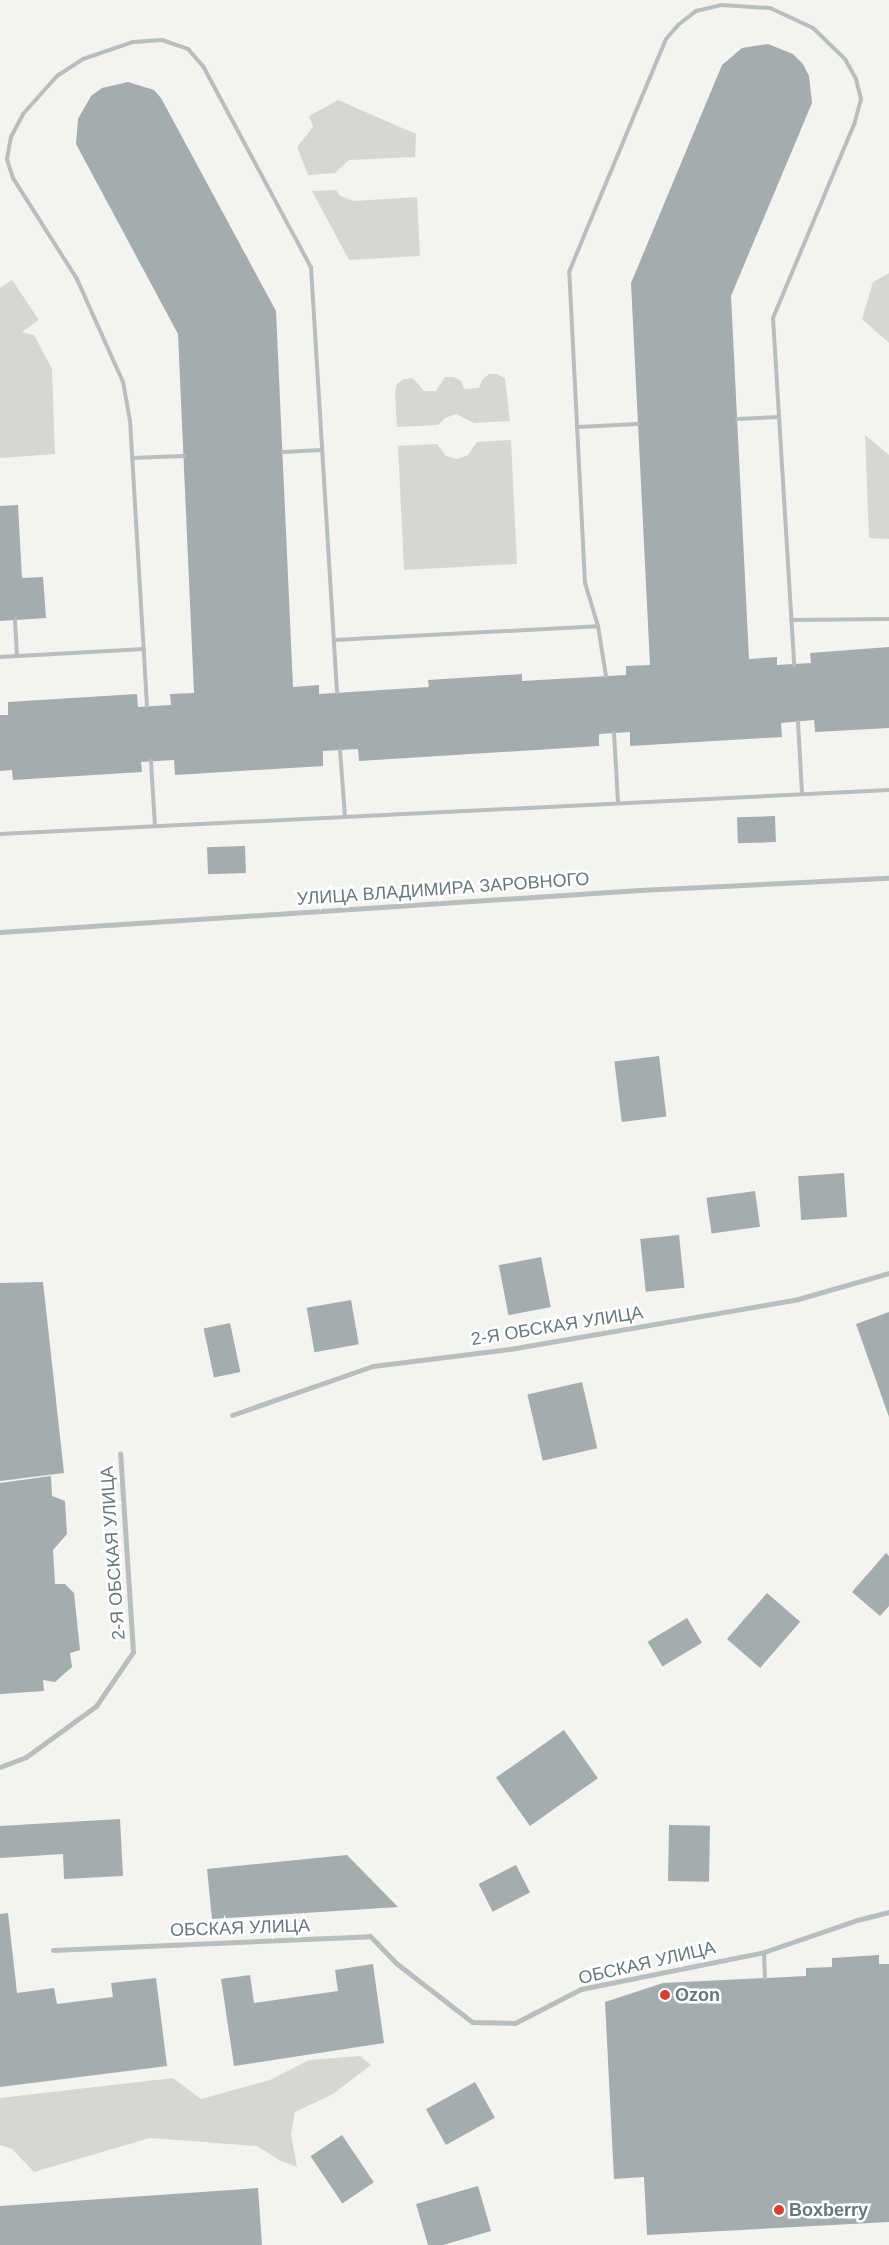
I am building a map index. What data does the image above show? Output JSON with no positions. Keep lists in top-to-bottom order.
{
  "streets": {
    "street": ["УЛИЦА ВЛАДИМИРА ЗАРОВНОГО", "2-Я ОБСКАЯ УЛИЦА", "ОБСКАЯ УЛИЦА"]
  },
  "places": ["Ozon", "Boxberry"]
}
